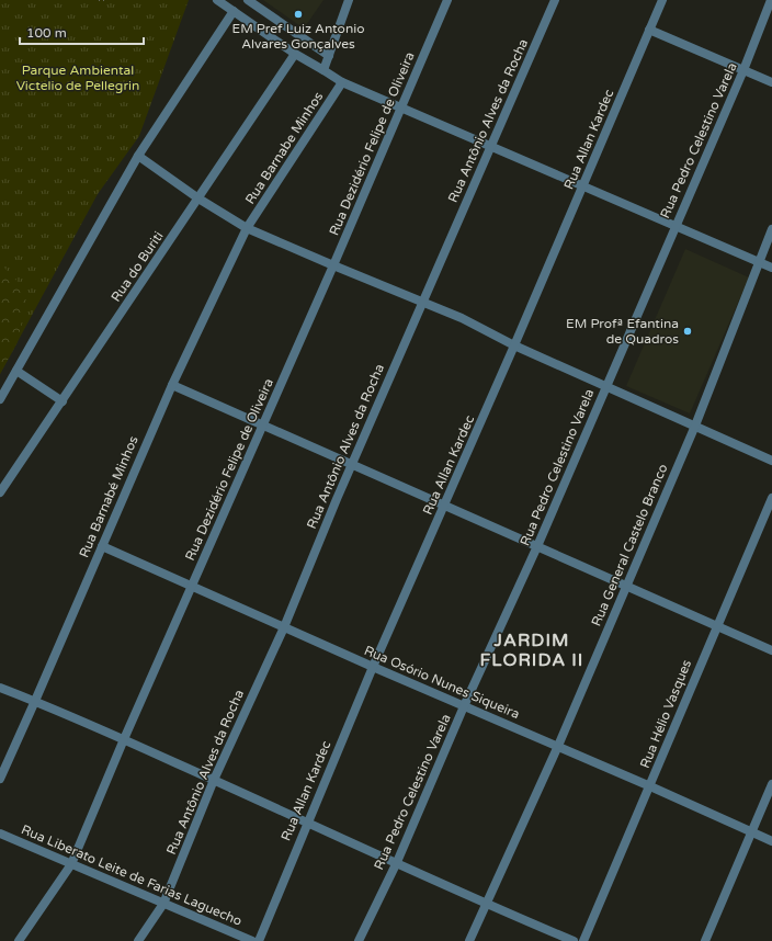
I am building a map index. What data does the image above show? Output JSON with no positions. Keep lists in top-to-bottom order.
{
  "streets": {
    "street": [
      "Rua Antônio Alves da Rocha",
      "Rua Allan Kardec",
      "Rua Pedro Celestino Varela",
      "Rua Dezidério Felipe de Oliveira",
      "Rua Barnabe Minhos",
      "Rua do Buriti",
      "Rua Barnabé Minhos",
      "Rua General Castelo Branco",
      "Rua Osório Nunes Siqueira",
      "Rua Hélio Vasques",
      "Rua Liberato Leite de Farias Laguecho"
    ]
  },
  "crossings": [
    ["Rua Antônio Alves da Rocha", "Rua Osório Nunes Siqueira"],
    ["Rua Antônio Alves da Rocha", "Rua Liberato Leite de Farias Laguecho"],
    ["Rua Allan Kardec", "Rua Osório Nunes Siqueira"],
    ["Rua Pedro Celestino Varela", "Rua Osório Nunes Siqueira"],
    ["Rua Dezidério Felipe de Oliveira", "Rua Osório Nunes Siqueira"],
    ["Rua Dezidério Felipe de Oliveira", "Rua Liberato Leite de Farias Laguecho"],
    ["Rua Barnabe Minhos", "Rua Barnabé Minhos"],
    ["Rua Barnabé Minhos", "Rua Osório Nunes Siqueira"],
    ["Rua General Castelo Branco", "Rua Osório Nunes Siqueira"],
    ["Rua Osório Nunes Siqueira", "Rua Hélio Vasques"]
  ],
  "districts": ["JARDIM FLORIDA II"],
  "parks": ["Parque Ambiental Victelio de Pellegrin"],
  "places": ["EM Pref Luiz Antonio Alvares Gonçalves", "EM Profª Efantina de Quadros"],
  "scale_bar": "100 m"
}
